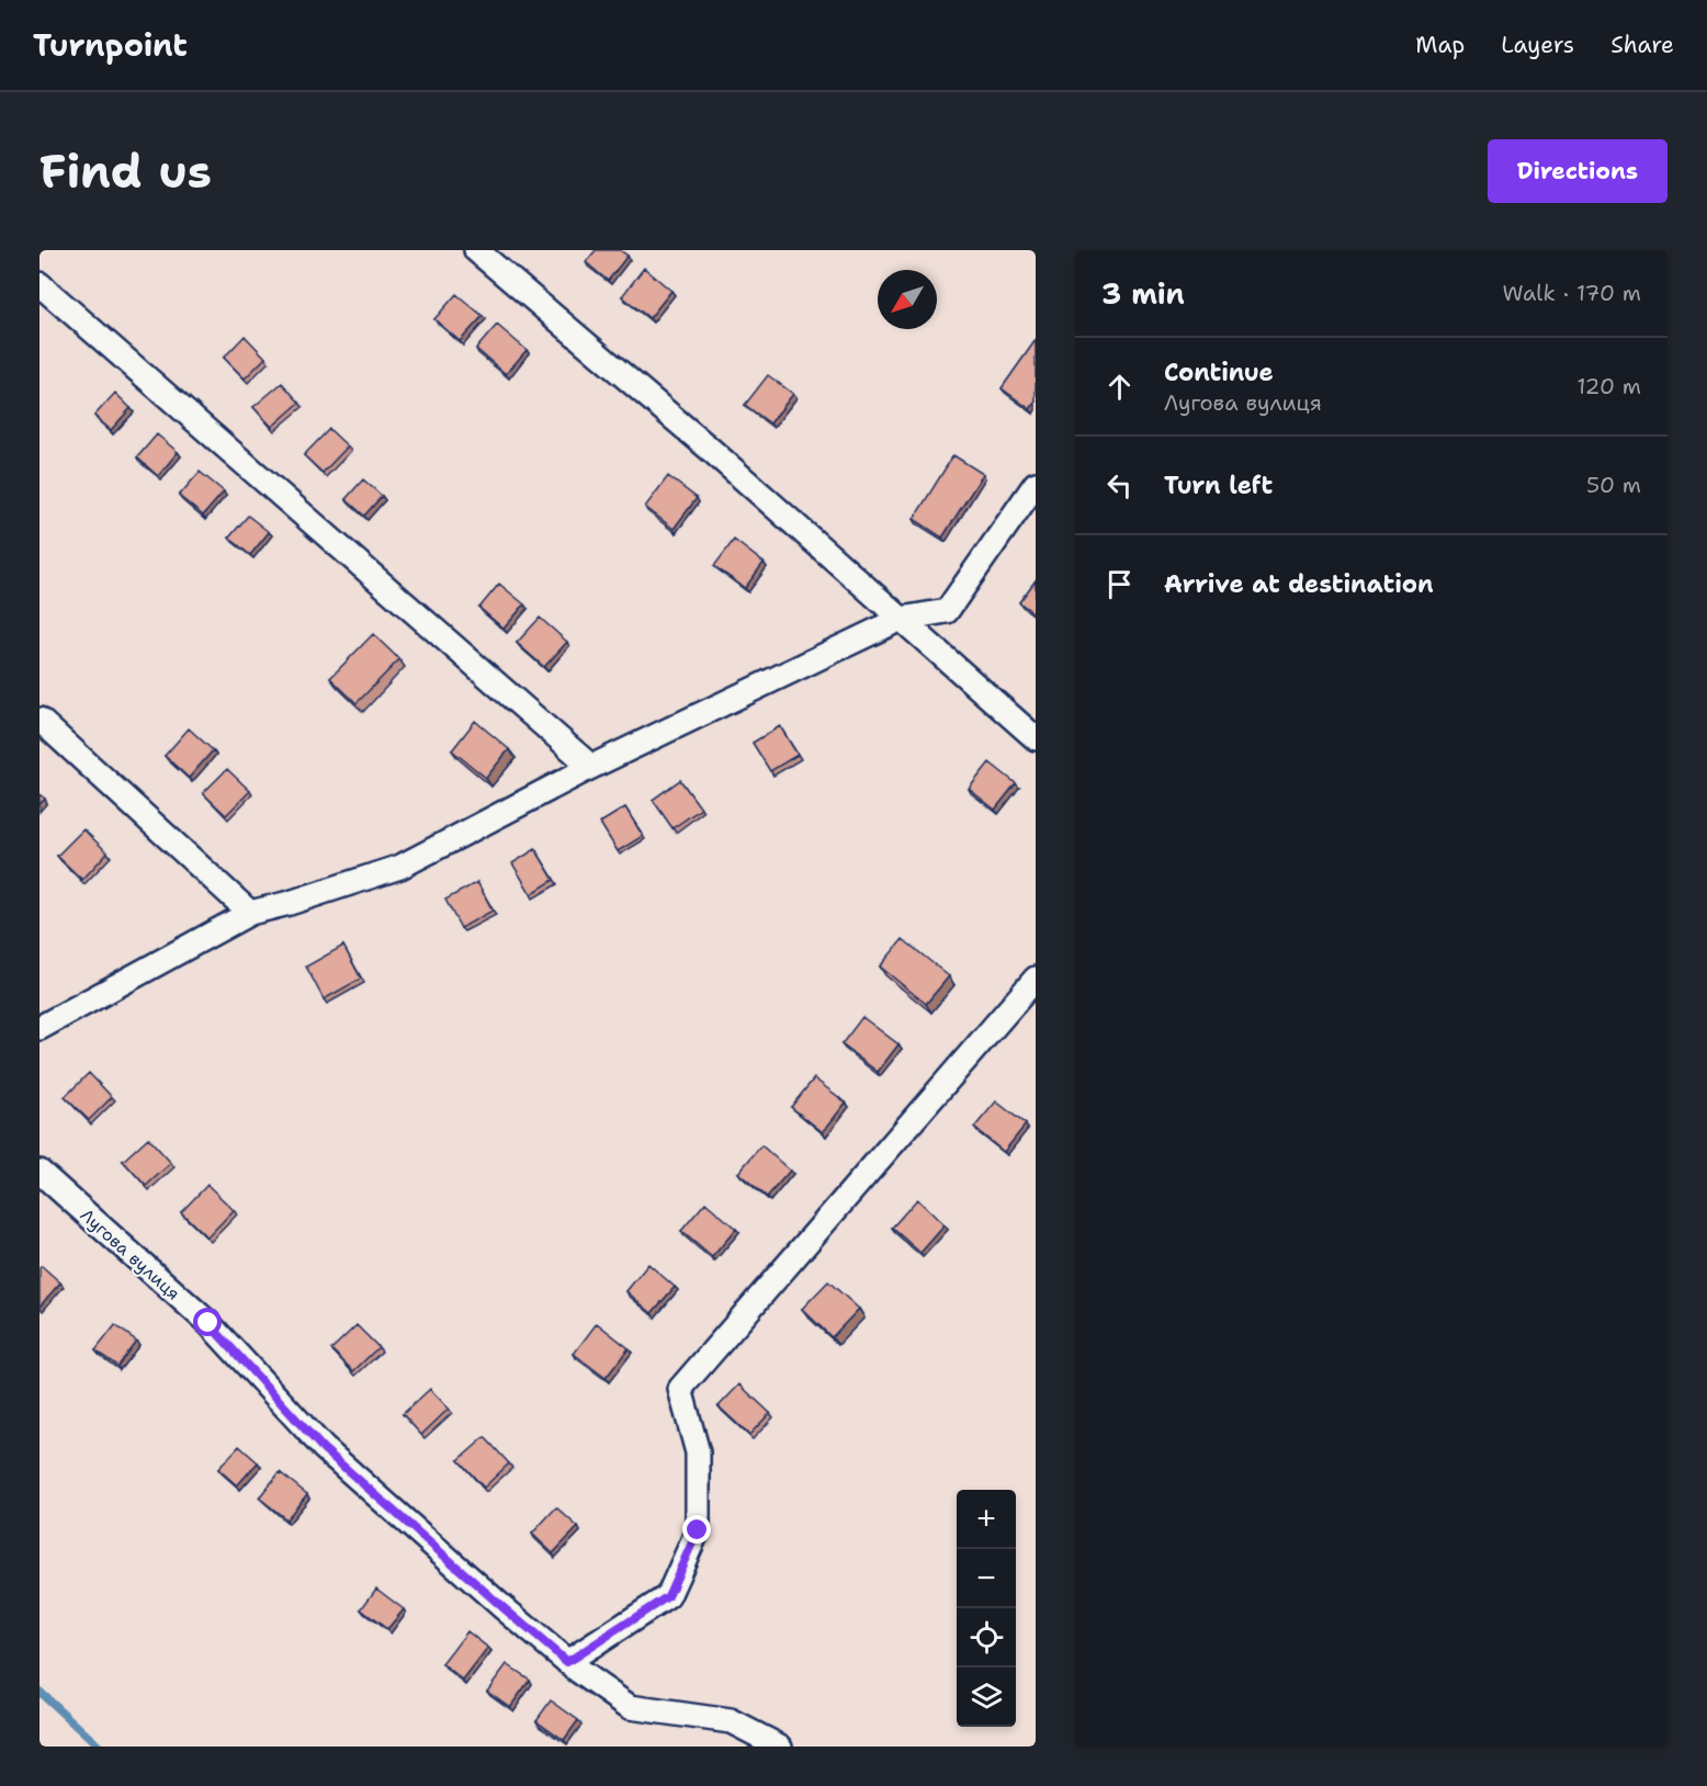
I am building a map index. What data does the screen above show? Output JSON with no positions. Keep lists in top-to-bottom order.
{
  "streets": {
    "street": ["Лугова вулиця"]
  },
  "north": "bottom left",
  "page": {
    "header": "Turnpoint",
    "nav": ["Map", "Layers", "Share"],
    "buttons": "Directions",
    "title": "Find us",
    "heading": ["3 min", "Walk · 170 m"],
    "list": [
      ["Continue", "Лугова вулиця", "120 m"],
      ["Turn left", "50 m"],
      "Arrive at destination"
    ],
    "map_buttons": ["+", "−"]
  }
}
